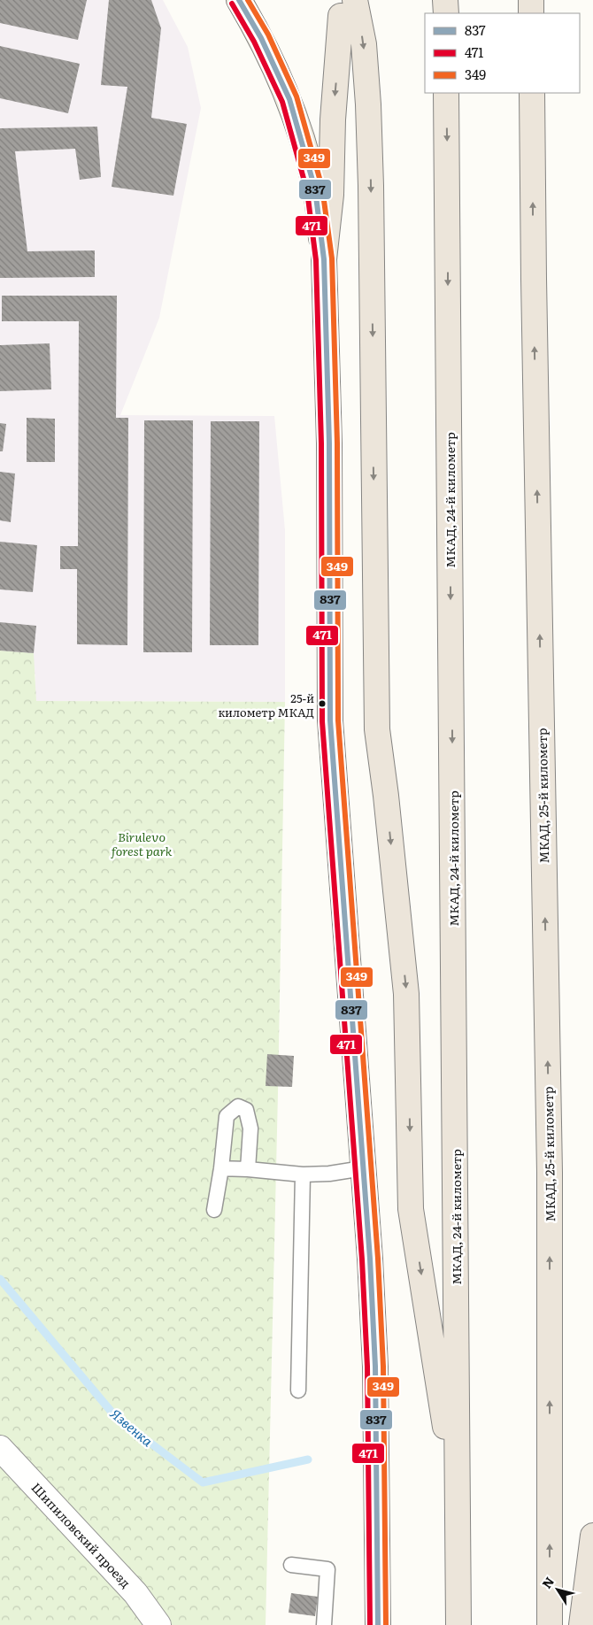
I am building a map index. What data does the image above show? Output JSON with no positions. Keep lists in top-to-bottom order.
{
  "streets": {
    "highway": ["МКАД, 24-й километр", "МКАД, 25-й километр"],
    "street": ["Шипиловский проезд"]
  },
  "water": ["Язвенка"],
  "parks": ["Birulevo forest park"],
  "places": ["25-й километр МКАД"],
  "lines": ["transit line 837", "transit line 349", "transit line 471"],
  "legend": ["837", "471", "349"],
  "north": "top left"
}
